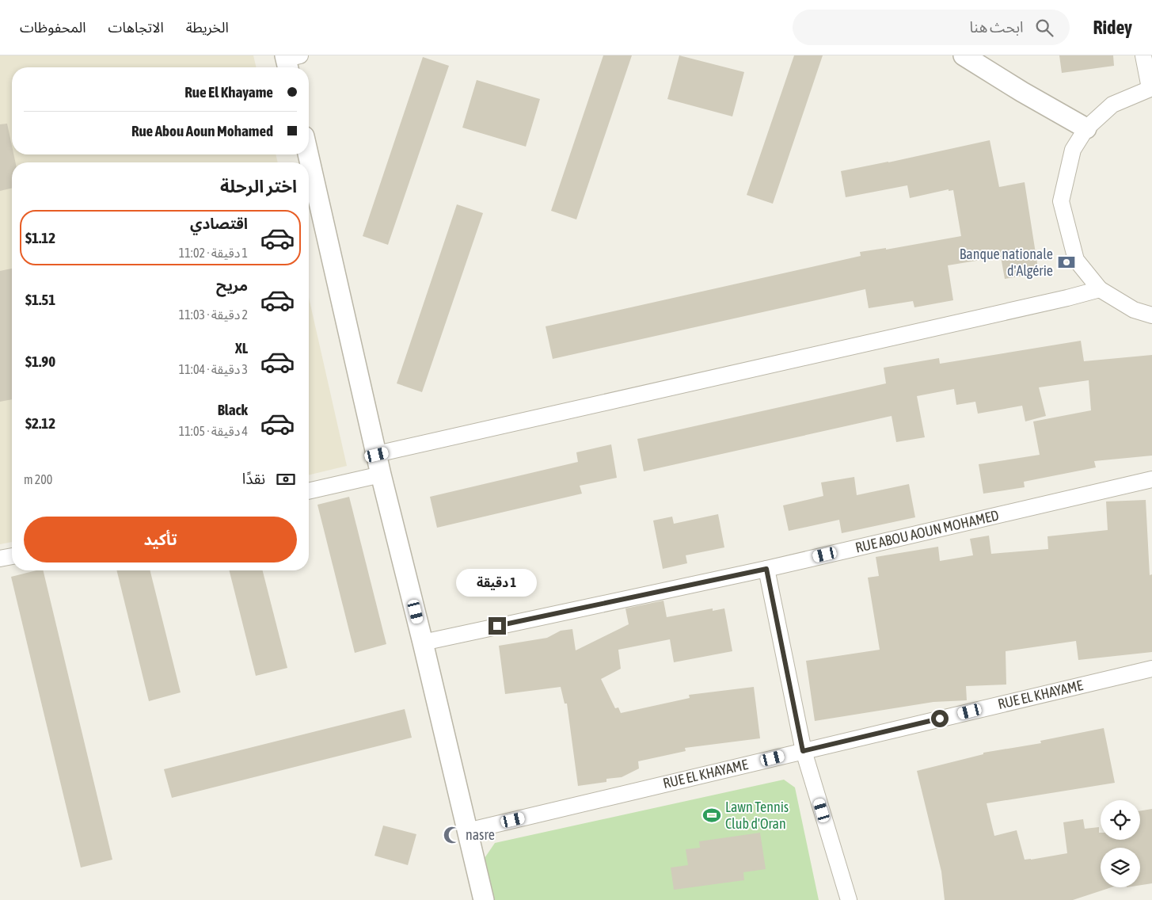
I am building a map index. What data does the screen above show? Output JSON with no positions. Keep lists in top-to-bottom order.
{
  "streets": {
    "street": ["RUE ABOU AOUN MOHAMED", "RUE EL KHAYAME"]
  },
  "places": {
    "bank": ["Banque nationale d'Algérie"],
    "sports": ["Lawn Tennis Club d'Oran"],
    "mosque": ["nasre"]
  },
  "page": {
    "header": "Ridey",
    "search": "ابحث هنا",
    "nav": ["الخريطة", "الاتجاهات", "المحفوظات"],
    "banner": ["Rue El Khayame", "Rue Abou Aoun Mohamed"],
    "heading": "اختر الرحلة",
    "list": [
      {
        "name": "اقتصادي",
        "note": "1 دقيقة · 11:02",
        "value": "$1.12"
      },
      {
        "name": "مريح",
        "note": "2 دقيقة · 11:03",
        "value": "$1.51"
      },
      {
        "name": "XL",
        "note": "3 دقيقة · 11:04",
        "value": "$1.90"
      },
      {
        "name": "Black",
        "note": "4 دقيقة · 11:05",
        "value": "$2.12"
      }
    ],
    "pay": ["نقدًا", "200 m"],
    "buttons": "تأكيد",
    "bubble": "1 دقيقة"
  }
}
